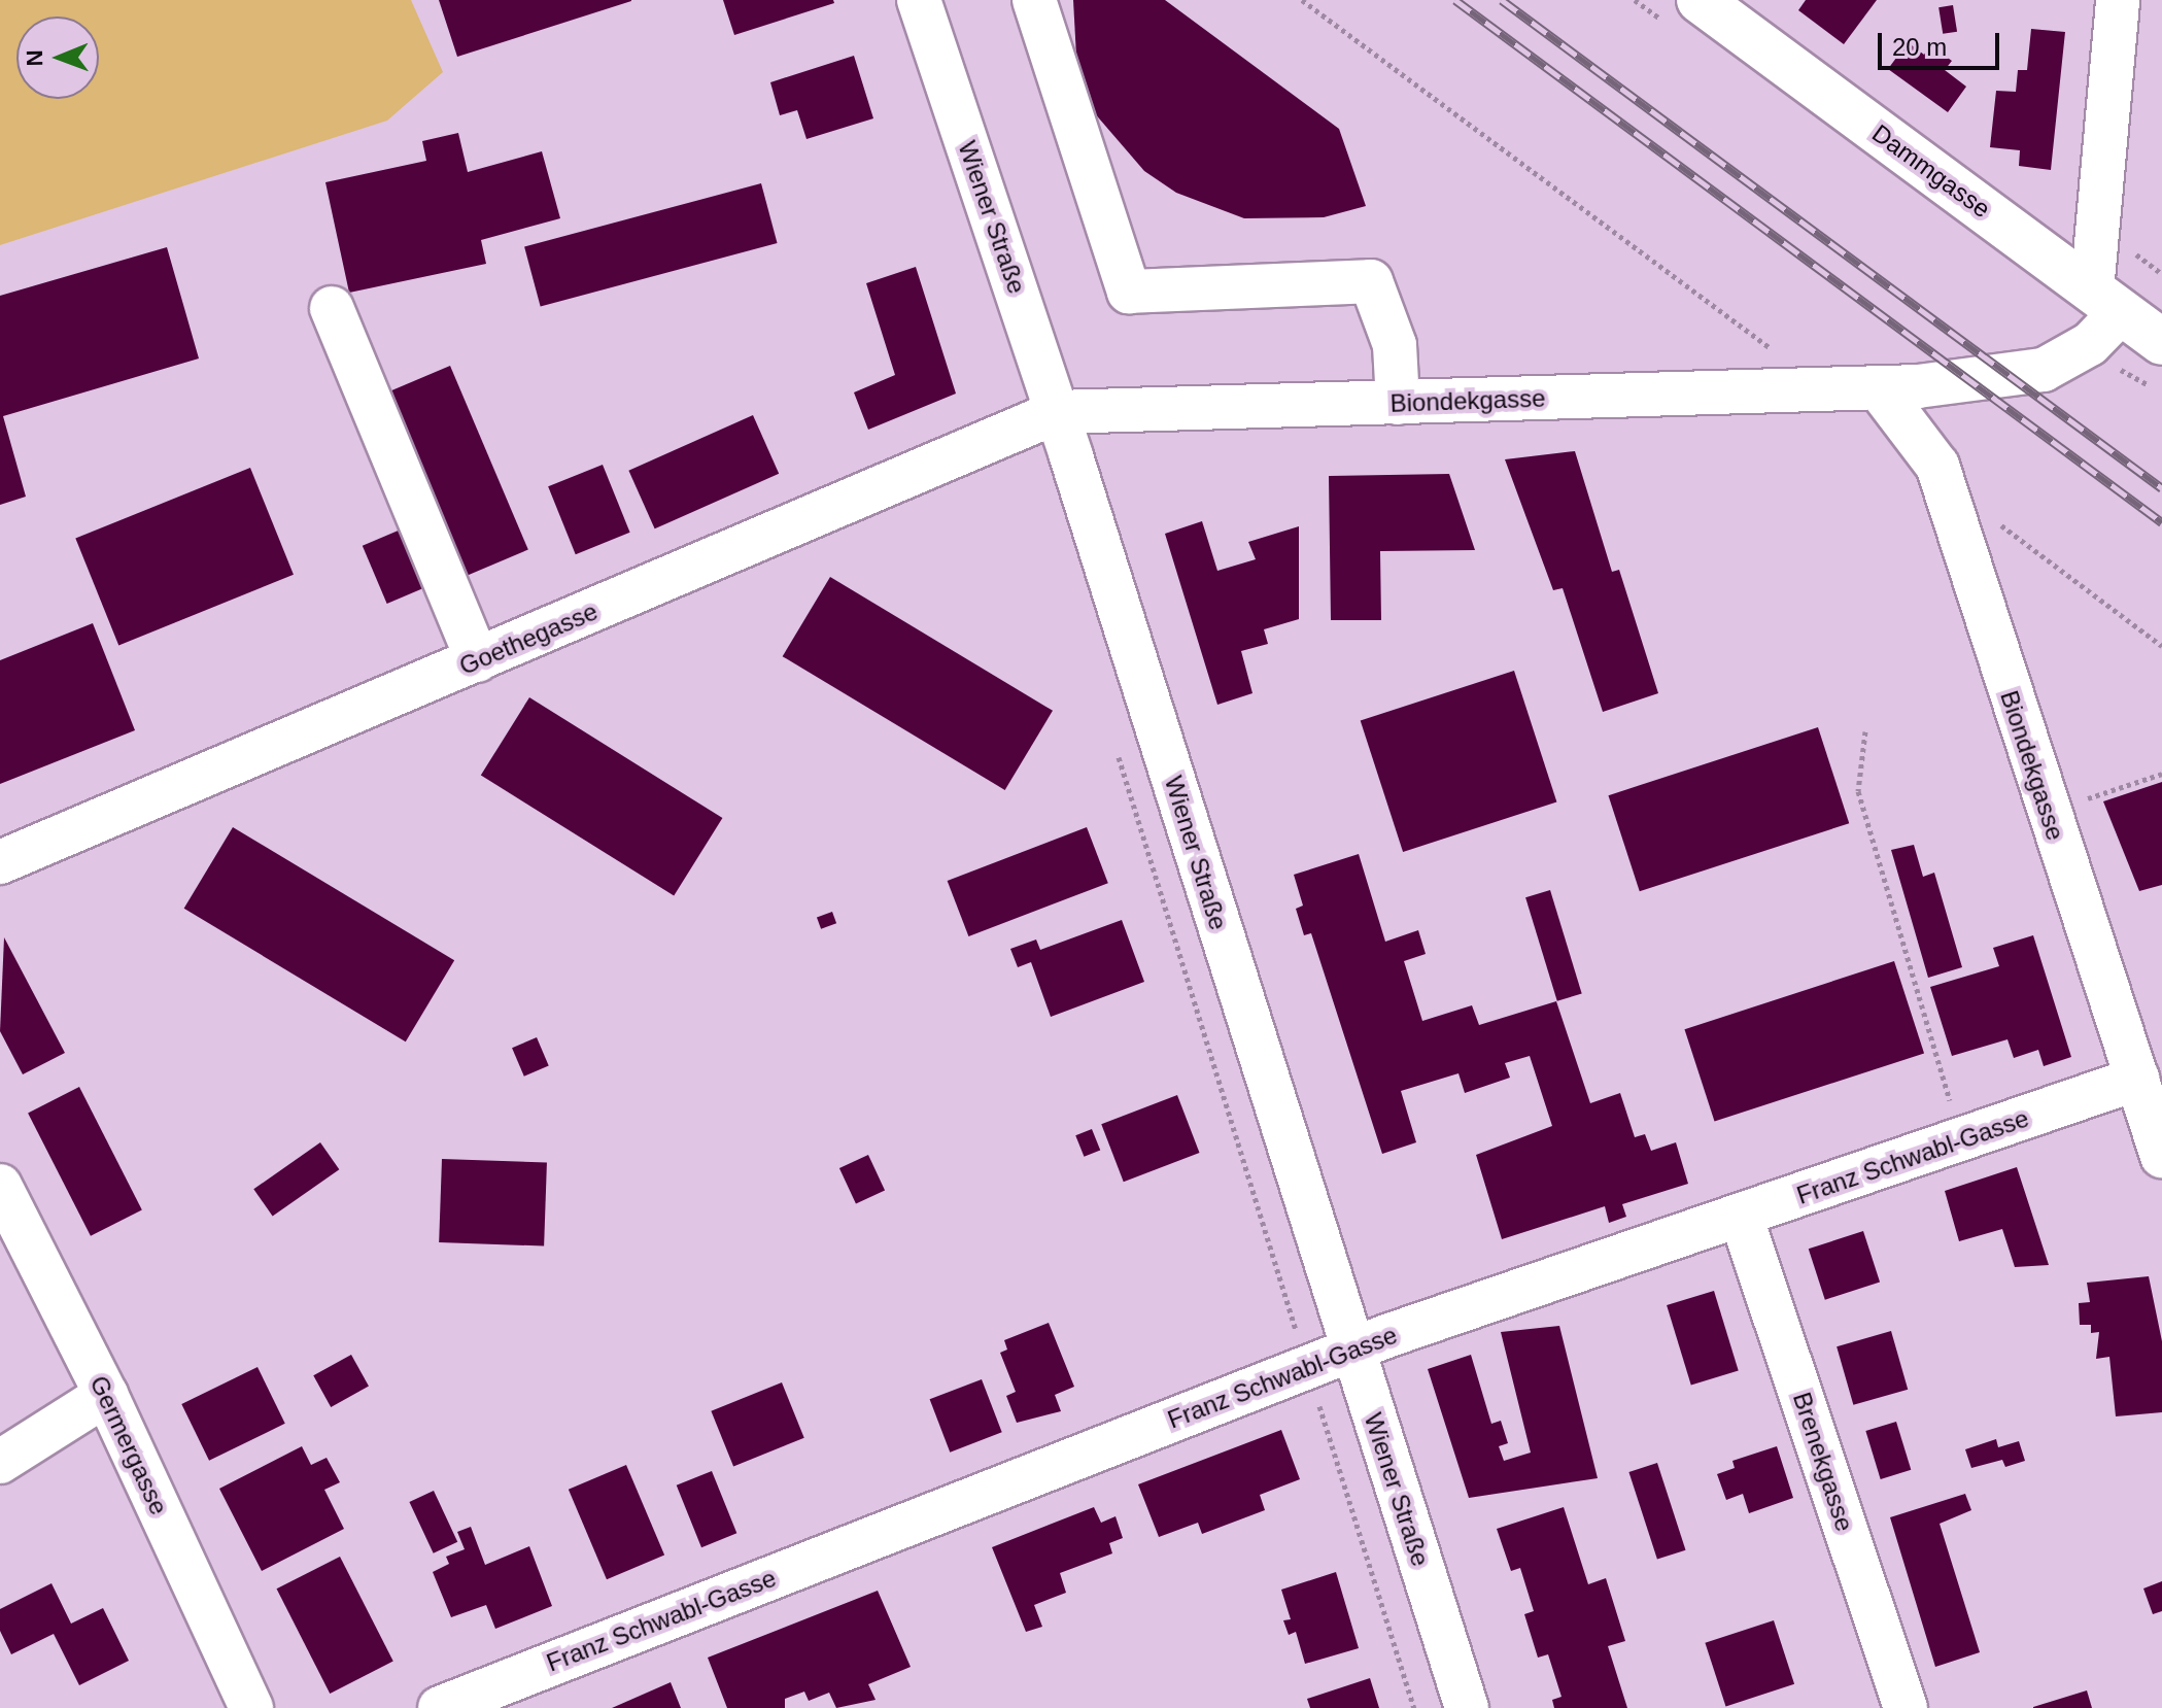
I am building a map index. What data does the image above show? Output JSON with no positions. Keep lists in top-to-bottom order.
{
  "streets": {
    "main road": ["Dammgasse"],
    "street": [
      "Wiener Straße",
      "Biondekgasse",
      "Goethegasse",
      "Franz Schwabl-Gasse",
      "Germergasse",
      "Brenekgasse"
    ]
  },
  "crossings": [
    ["Dammgasse", "Biondekgasse"],
    ["Wiener Straße", "Biondekgasse"],
    ["Wiener Straße", "Goethegasse"],
    ["Wiener Straße", "Franz Schwabl-Gasse"],
    ["Biondekgasse", "Goethegasse"],
    ["Biondekgasse", "Franz Schwabl-Gasse"],
    ["Franz Schwabl-Gasse", "Brenekgasse"]
  ],
  "scale_bar": "20 m",
  "north": "left"
}
